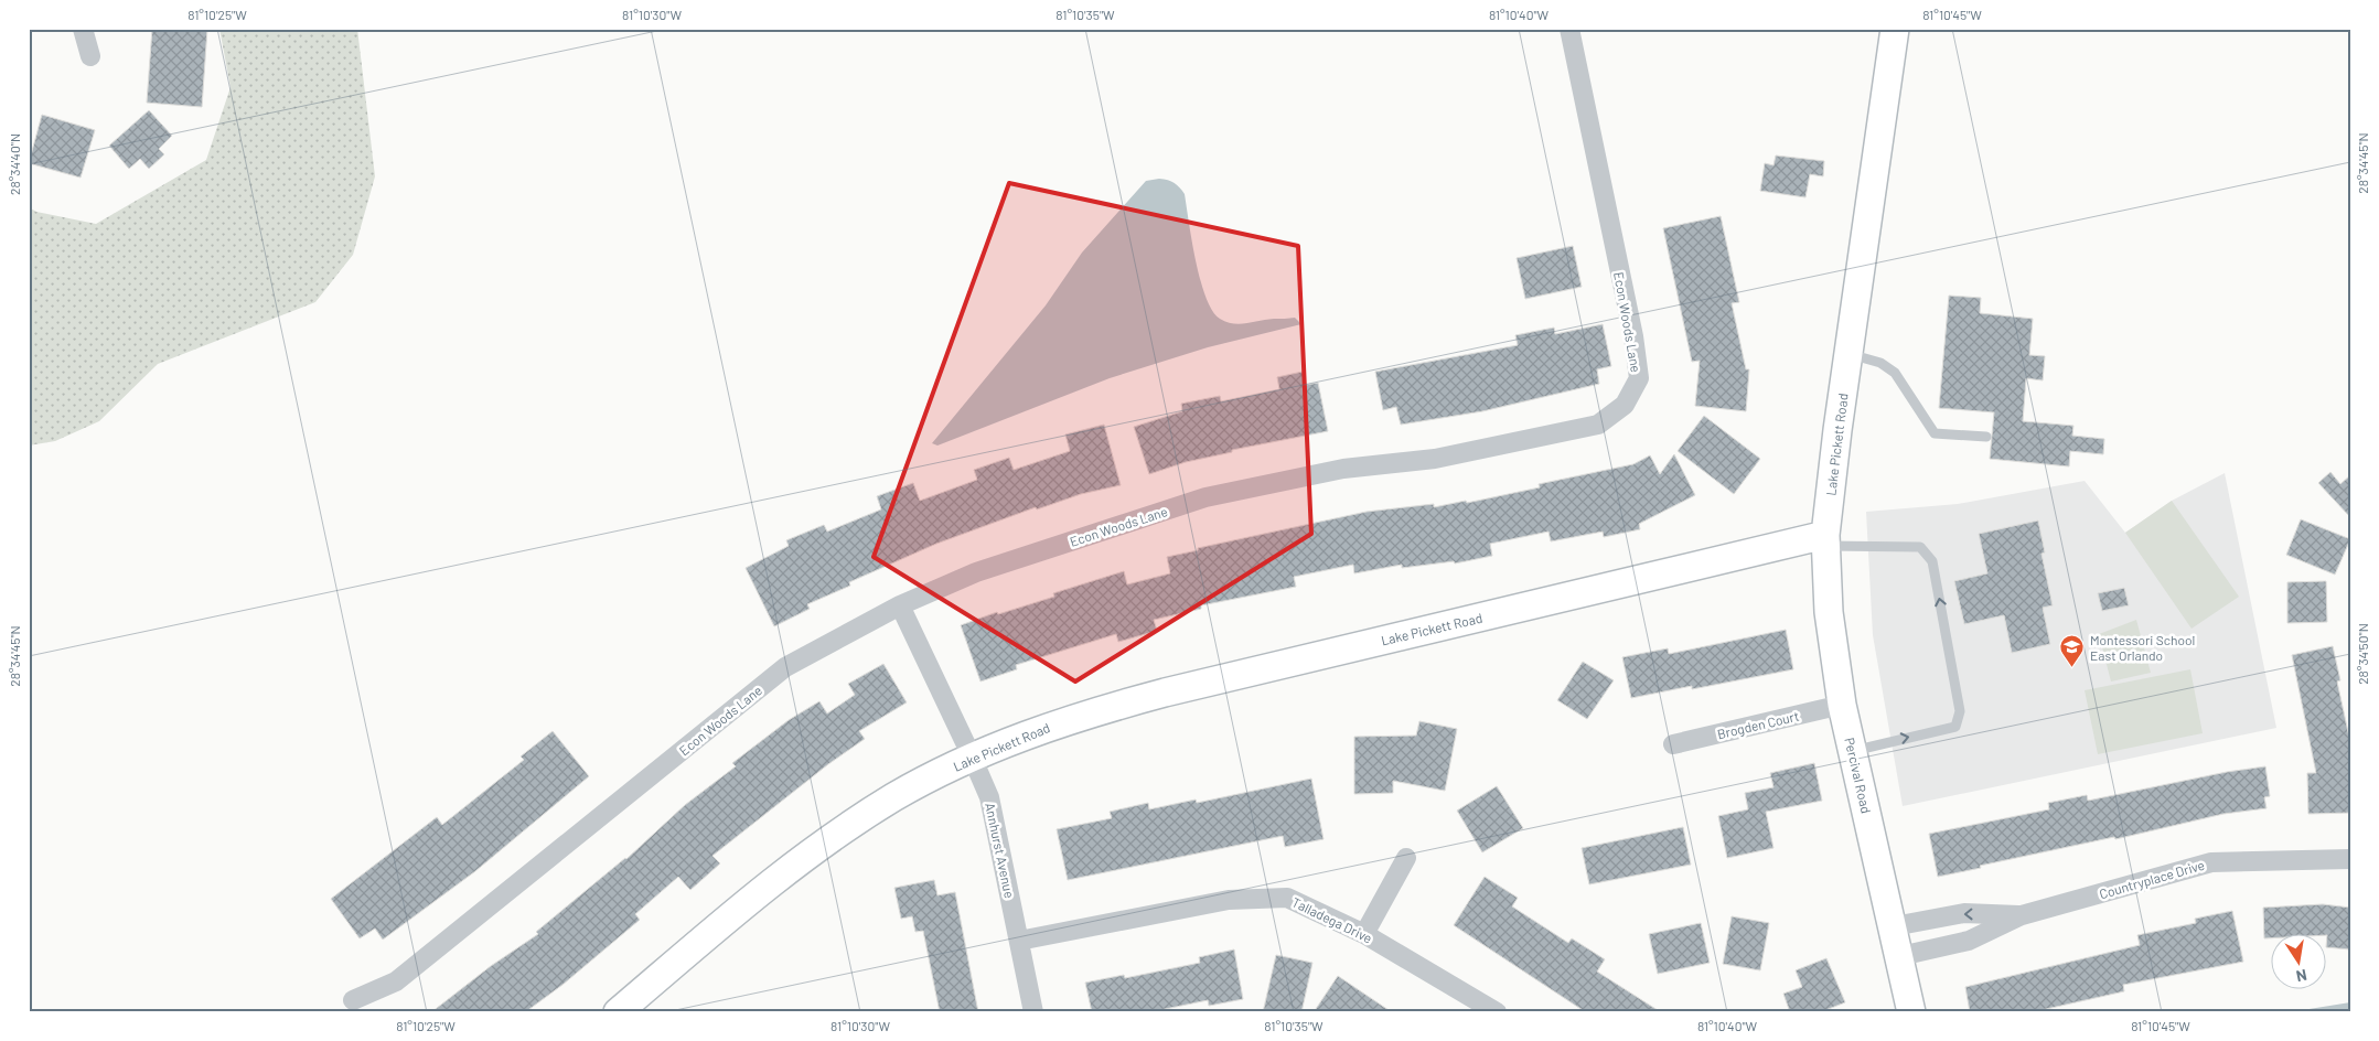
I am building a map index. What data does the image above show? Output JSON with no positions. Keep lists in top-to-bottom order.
{
  "streets": {
    "main road": ["Lake Pickett Road", "Percival Road"],
    "street": [
      "Econ Woods Lane",
      "Brogden Court",
      "Annhurst Avenue",
      "Countryplace Drive",
      "Talladega Drive"
    ]
  },
  "crossings": [
    ["Econ Woods Lane", "Annhurst Avenue"],
    ["Lake Pickett Road", "Percival Road"],
    ["Lake Pickett Road", "Annhurst Avenue"],
    ["Brogden Court", "Percival Road"],
    ["Percival Road", "Countryplace Drive"],
    ["Annhurst Avenue", "Talladega Drive"]
  ],
  "places": {
    "school or university": ["Montessori School East Orlando"]
  },
  "north": "bottom",
  "coordinates": [
    "81°10'25\"W",
    "81°10'30\"W",
    "81°10'35\"W",
    "81°10'40\"W",
    "81°10'45\"W",
    "28°34'45\"N",
    "28°34'40\"N",
    "28°34'50\"N"
  ]
}
